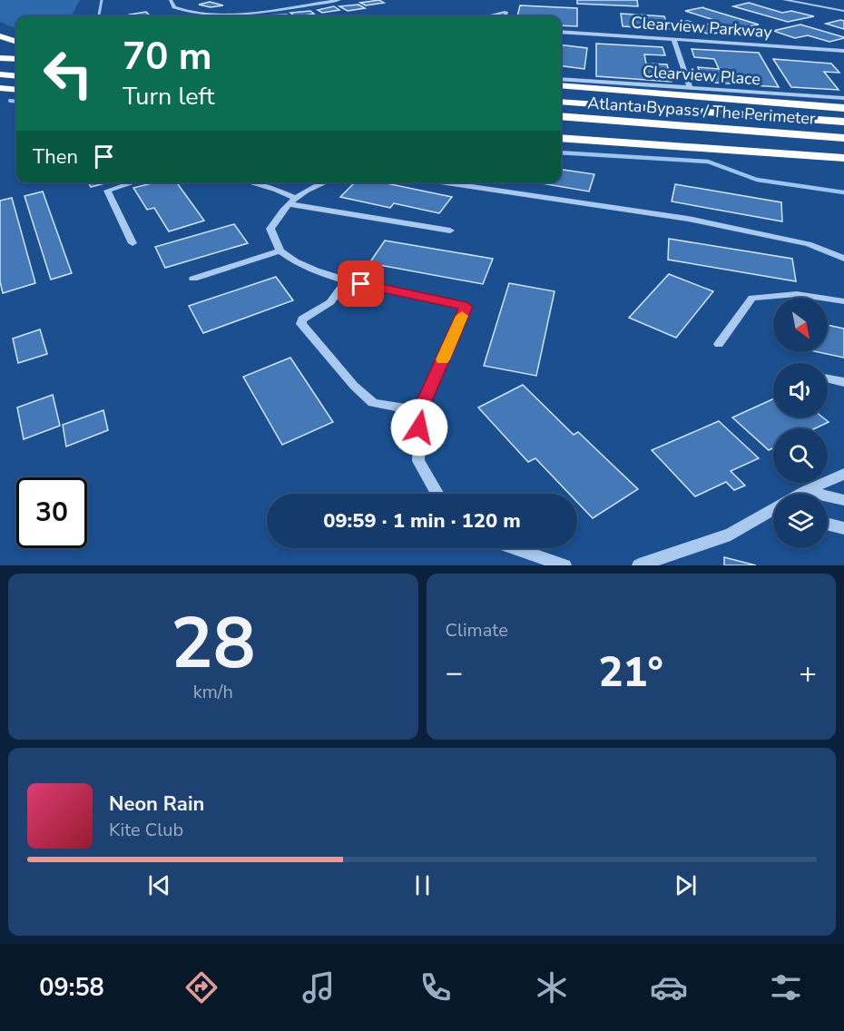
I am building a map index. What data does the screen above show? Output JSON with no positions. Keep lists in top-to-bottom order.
{
  "streets": {
    "highway": ["Atlanta Bypass / The Perimeter"],
    "street": ["Clearview Parkway", "Clearview Place"]
  },
  "north": "bottom right",
  "page": {
    "turn": ["70 m", "Turn left"],
    "then": "Then",
    "limit": "30",
    "trip": "09:59 · 1 min · 120 m",
    "tile": [
      ["28", "km/h"],
      "Climate"
    ],
    "heat": ["−", "21°", "+"],
    "song": ["Neon Rain", "Kite Club"],
    "tabs": "09:58"
  }
}
